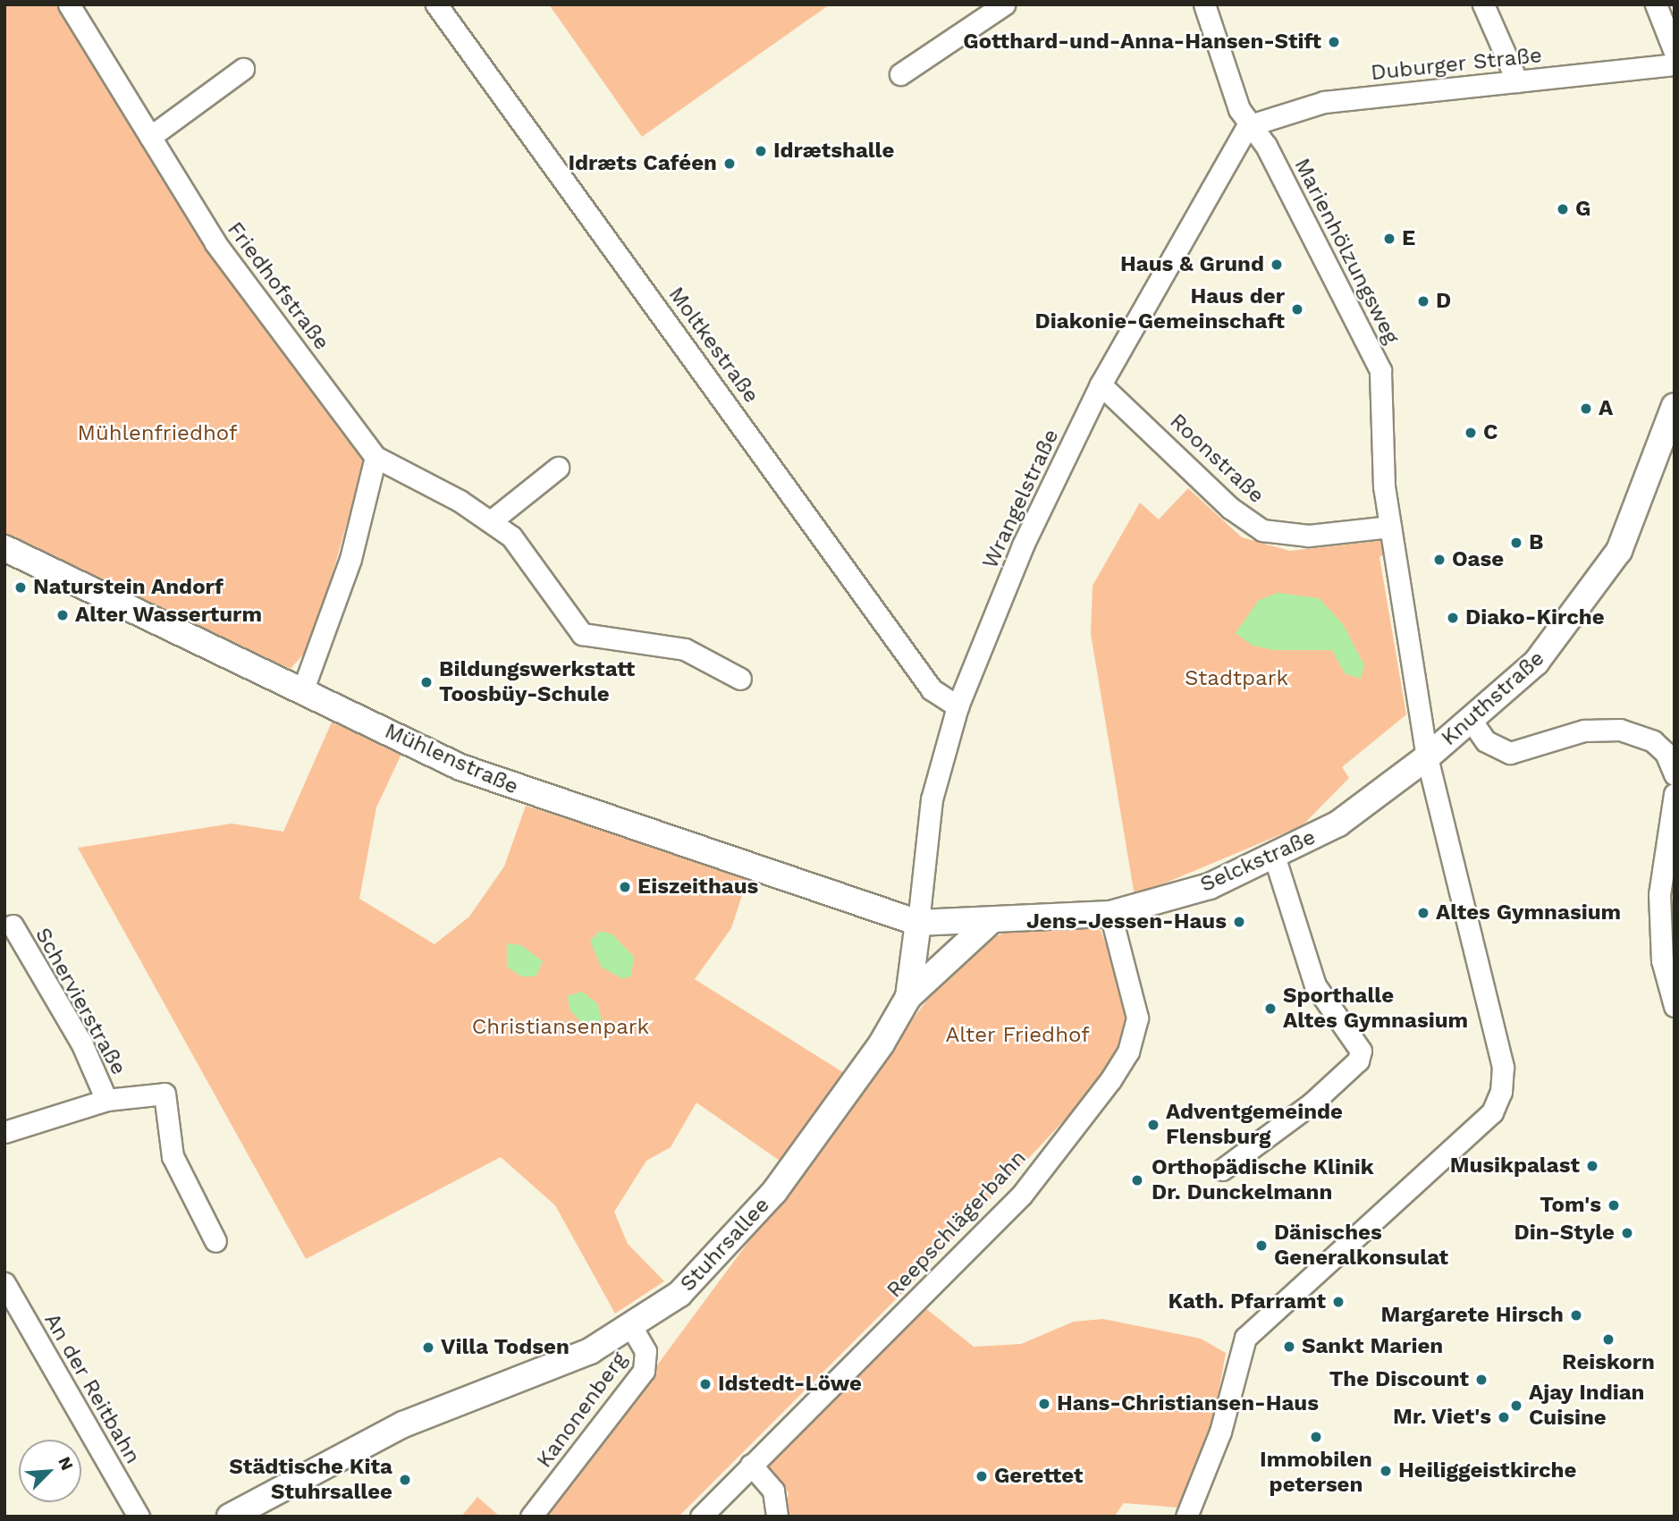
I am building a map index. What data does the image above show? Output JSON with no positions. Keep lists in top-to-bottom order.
{
  "streets": {
    "main road": [
      "Knuthstraße",
      "Mühlenstraße",
      "Selckstraße",
      "Stuhrsallee"
    ],
    "street": [
      "Duburger Straße",
      "Marienhölzungsweg",
      "Friedhofstraße",
      "Moltkestraße",
      "Roonstraße",
      "Wrangelstraße",
      "Schervierstraße",
      "Reepschlägerbahn",
      "An der Reitbahn",
      "Kanonenberg"
    ]
  },
  "crossings": [
    ["Duburger Straße", "Marienhölzungsweg"],
    ["Duburger Straße", "Wrangelstraße"],
    ["Marienhölzungsweg", "Roonstraße"],
    ["Marienhölzungsweg", "Wrangelstraße"],
    ["Marienhölzungsweg", "Knuthstraße"],
    ["Marienhölzungsweg", "Selckstraße"],
    ["Moltkestraße", "Wrangelstraße"],
    ["Roonstraße", "Wrangelstraße"],
    ["Wrangelstraße", "Mühlenstraße"],
    ["Wrangelstraße", "Selckstraße"],
    ["Wrangelstraße", "Stuhrsallee"],
    ["Knuthstraße", "Selckstraße"],
    ["Mühlenstraße", "Selckstraße"],
    ["Mühlenstraße", "Stuhrsallee"],
    ["Selckstraße", "Reepschlägerbahn"],
    ["Selckstraße", "Stuhrsallee"],
    ["Stuhrsallee", "Kanonenberg"]
  ],
  "parks": [
    "Mühlenfriedhof",
    "Stadtpark",
    "Christiansenpark",
    "Alter Friedhof"
  ],
  "places": [
    "Gotthard-und-Anna-Hansen-Stift",
    "Idrætshalle",
    "Idræts Caféen",
    "G",
    "E",
    "Haus & Grund",
    "D",
    "Haus der Diakonie-Gemeinschaft",
    "A",
    "C",
    "B",
    "Oase",
    "Naturstein Andorf",
    "Alter Wasserturm",
    "Diako-Kirche",
    "Bildungswerkstatt Toosbüy-Schule",
    "Eiszeithaus",
    "Altes Gymnasium",
    "Jens-Jessen-Haus",
    "Sporthalle Altes Gymnasium",
    "Adventgemeinde Flensburg",
    "Musikpalast",
    "Orthopädische Klinik Dr. Dunckelmann",
    "Tom's",
    "Din-Style",
    "Dänisches Generalkonsulat",
    "Kath. Pfarramt",
    "Margarete Hirsch",
    "Reiskorn",
    "Sankt Marien",
    "Villa Todsen",
    "The Discount",
    "Idstedt-Löwe",
    "Hans-Christiansen-Haus",
    "Ajay Indian Cuisine",
    "Mr. Viet's",
    "Immobilen petersen",
    "Heiliggeistkirche",
    "Gerettet",
    "Städtische Kita Stuhrsallee"
  ],
  "north": "top right"
}
